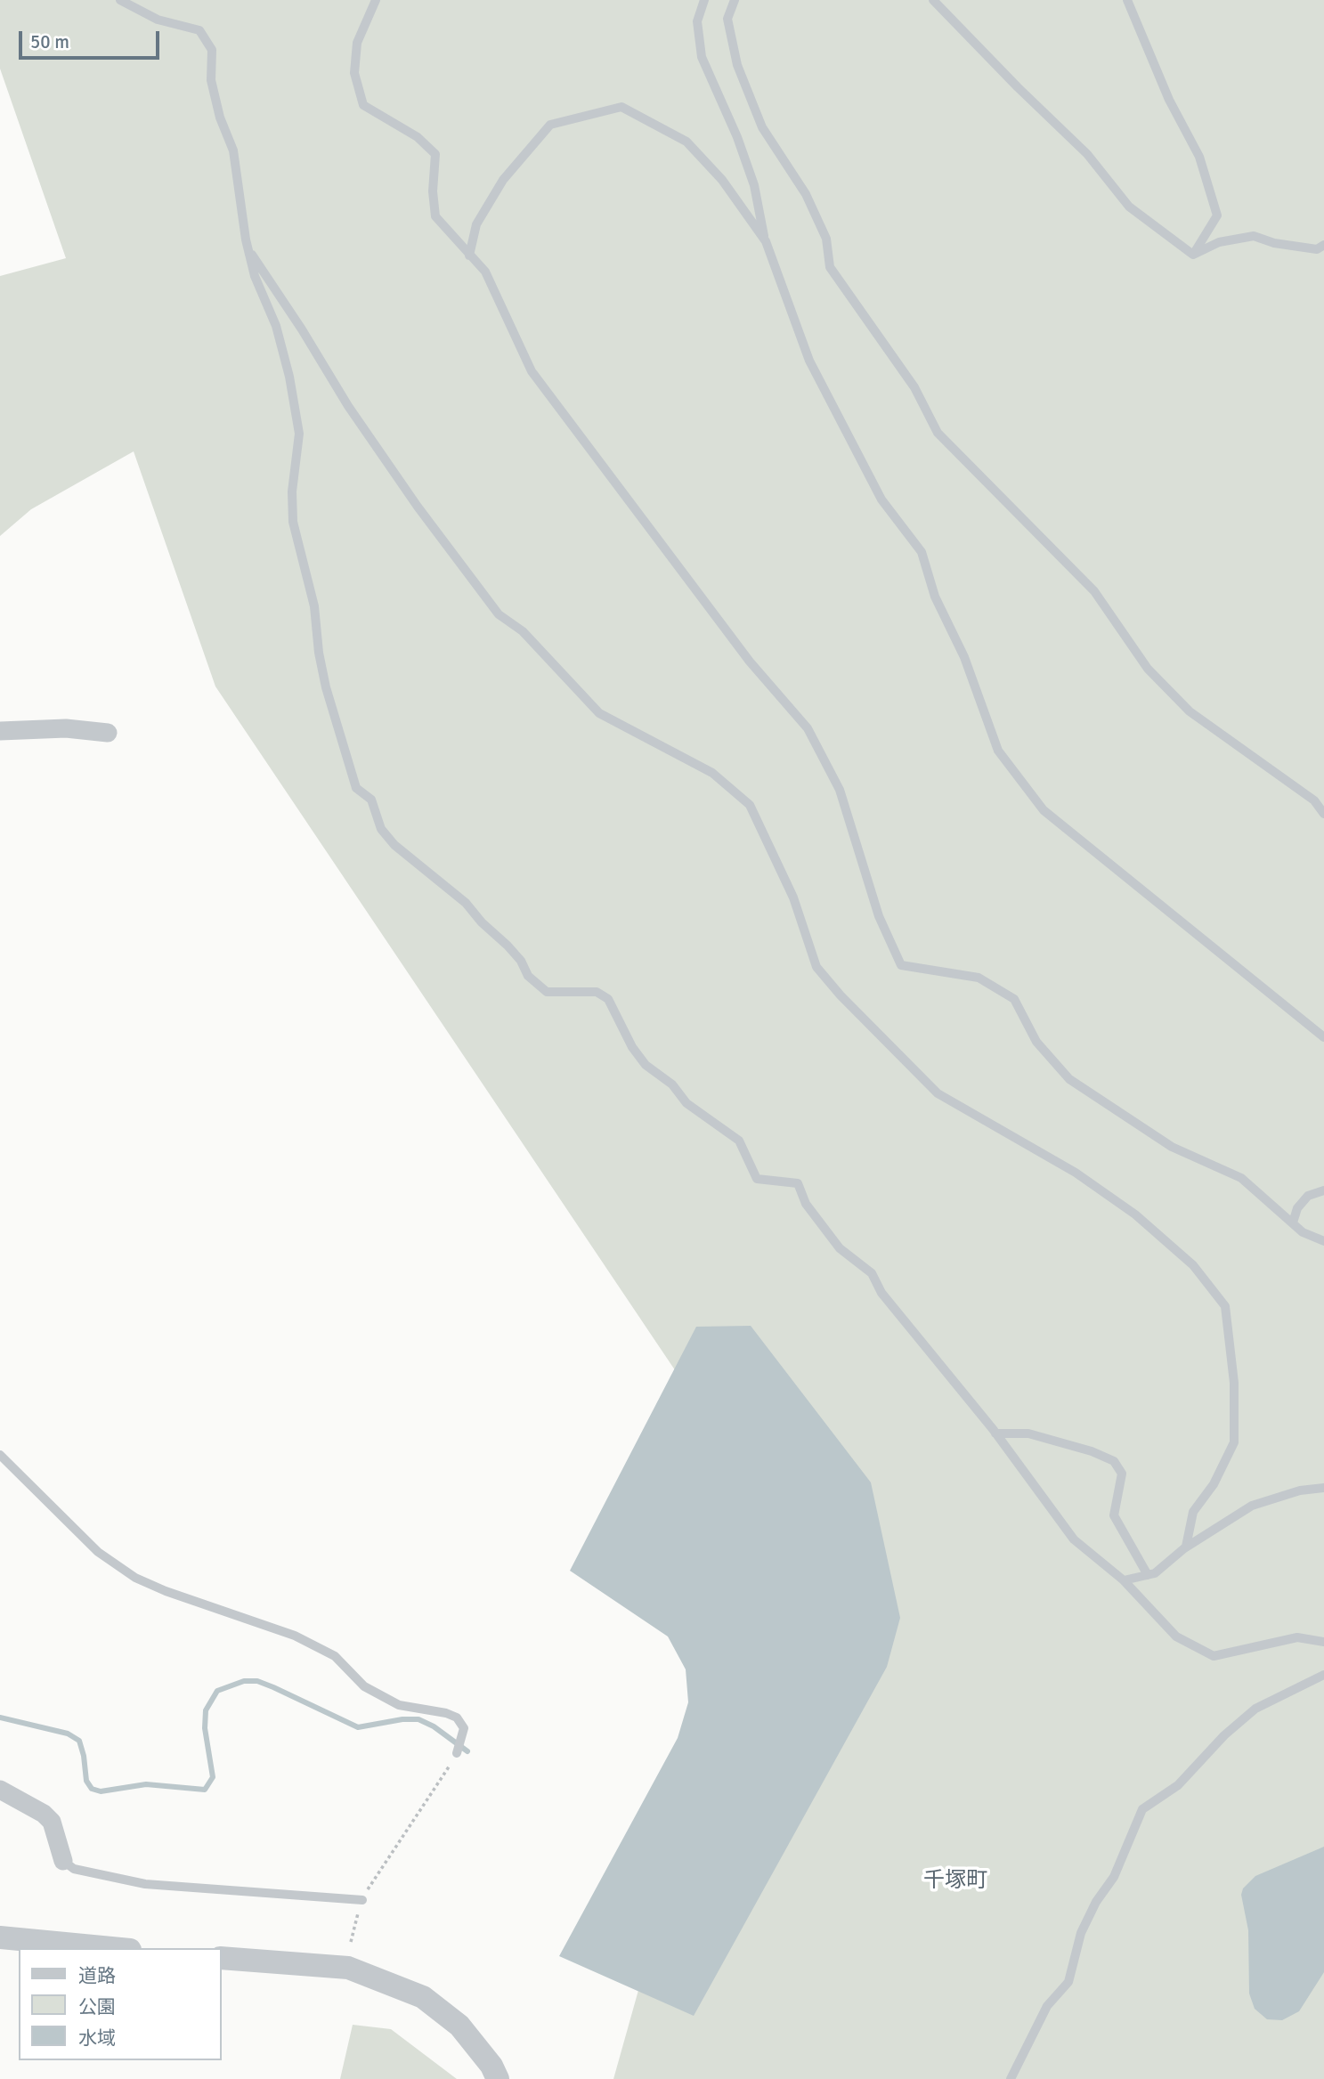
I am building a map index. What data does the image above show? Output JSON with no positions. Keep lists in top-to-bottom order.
{
  "districts": ["千塚町"],
  "legend": ["道路", "公園", "水域"],
  "scale_bar": "50 m"
}
